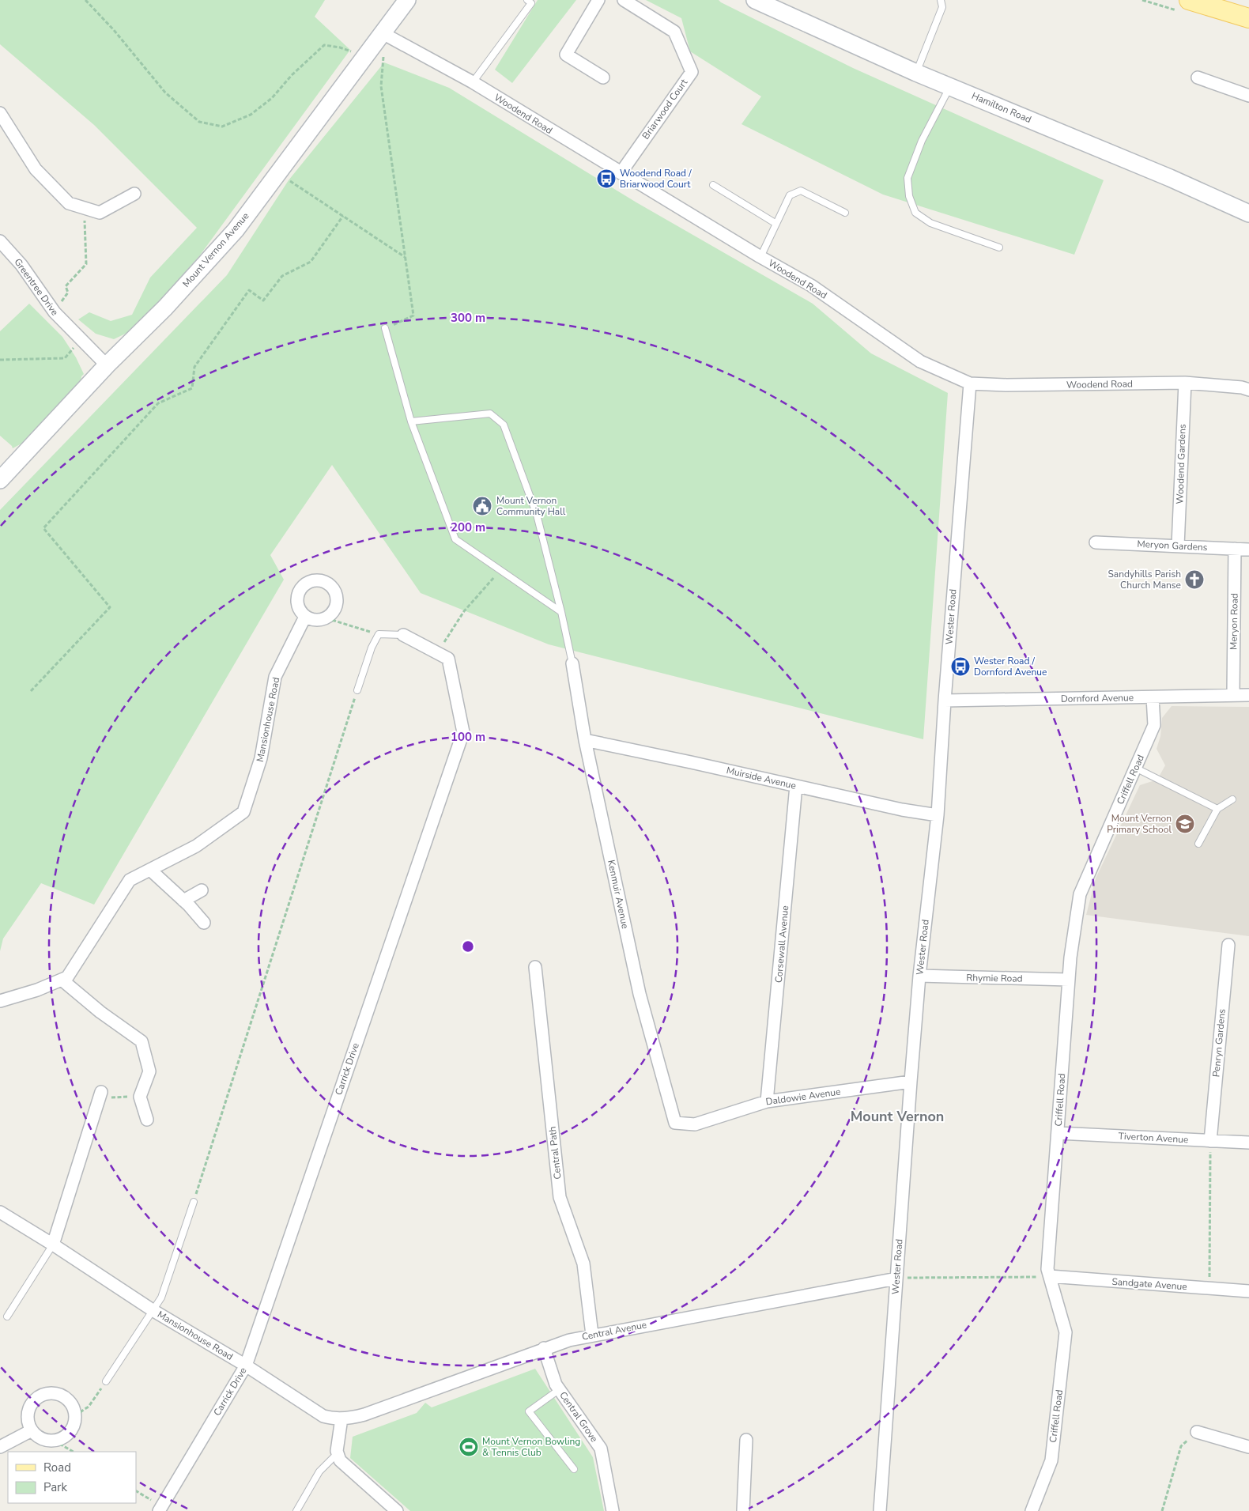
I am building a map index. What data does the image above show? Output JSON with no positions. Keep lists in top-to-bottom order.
{
  "streets": {
    "main road": ["Hamilton Road", "Mount Vernon Avenue"],
    "street": [
      "Briarwood Court",
      "Woodend Road",
      "Greentree Drive",
      "Woodend Gardens",
      "Meryon Gardens",
      "Wester Road",
      "Meryon Road",
      "Dornford Avenue",
      "Mansionhouse Road",
      "Muirside Avenue",
      "Criffell Road",
      "Kenmuir Avenue",
      "Corsewall Avenue",
      "Rhymie Road",
      "Penryn Gardens",
      "Carrick Drive",
      "Daldowie Avenue",
      "Tiverton Avenue",
      "Central Path",
      "Sandgate Avenue",
      "Central Avenue",
      "Central Grove"
    ]
  },
  "crossings": [
    ["Briarwood Court", "Woodend Road"],
    ["Woodend Road", "Mount Vernon Avenue"],
    ["Woodend Road", "Woodend Gardens"],
    ["Woodend Road", "Wester Road"],
    ["Mount Vernon Avenue", "Greentree Drive"],
    ["Woodend Gardens", "Meryon Gardens"],
    ["Meryon Gardens", "Meryon Road"],
    ["Wester Road", "Dornford Avenue"],
    ["Wester Road", "Muirside Avenue"],
    ["Wester Road", "Rhymie Road"],
    ["Wester Road", "Daldowie Avenue"],
    ["Wester Road", "Central Avenue"],
    ["Meryon Road", "Dornford Avenue"],
    ["Dornford Avenue", "Criffell Road"],
    ["Mansionhouse Road", "Carrick Drive"],
    ["Mansionhouse Road", "Central Avenue"],
    ["Muirside Avenue", "Kenmuir Avenue"],
    ["Muirside Avenue", "Corsewall Avenue"],
    ["Criffell Road", "Rhymie Road"],
    ["Criffell Road", "Tiverton Avenue"],
    ["Criffell Road", "Sandgate Avenue"],
    ["Kenmuir Avenue", "Daldowie Avenue"],
    ["Corsewall Avenue", "Daldowie Avenue"],
    ["Penryn Gardens", "Tiverton Avenue"],
    ["Central Path", "Central Avenue"],
    ["Central Avenue", "Central Grove"]
  ],
  "districts": ["Mount Vernon"],
  "places": {
    "bus stop": ["Woodend Road / Briarwood Court", "Wester Road / Dornford Avenue"],
    "public building": ["Mount Vernon Community Hall"],
    "church": ["Sandyhills Parish Church Manse"],
    "school or university": ["Mount Vernon Primary School"],
    "sports": ["Mount Vernon Bowling & Tennis Club"]
  },
  "legend": ["Road", "Park"],
  "rings": ["300 m", "200 m", "100 m"]
}
